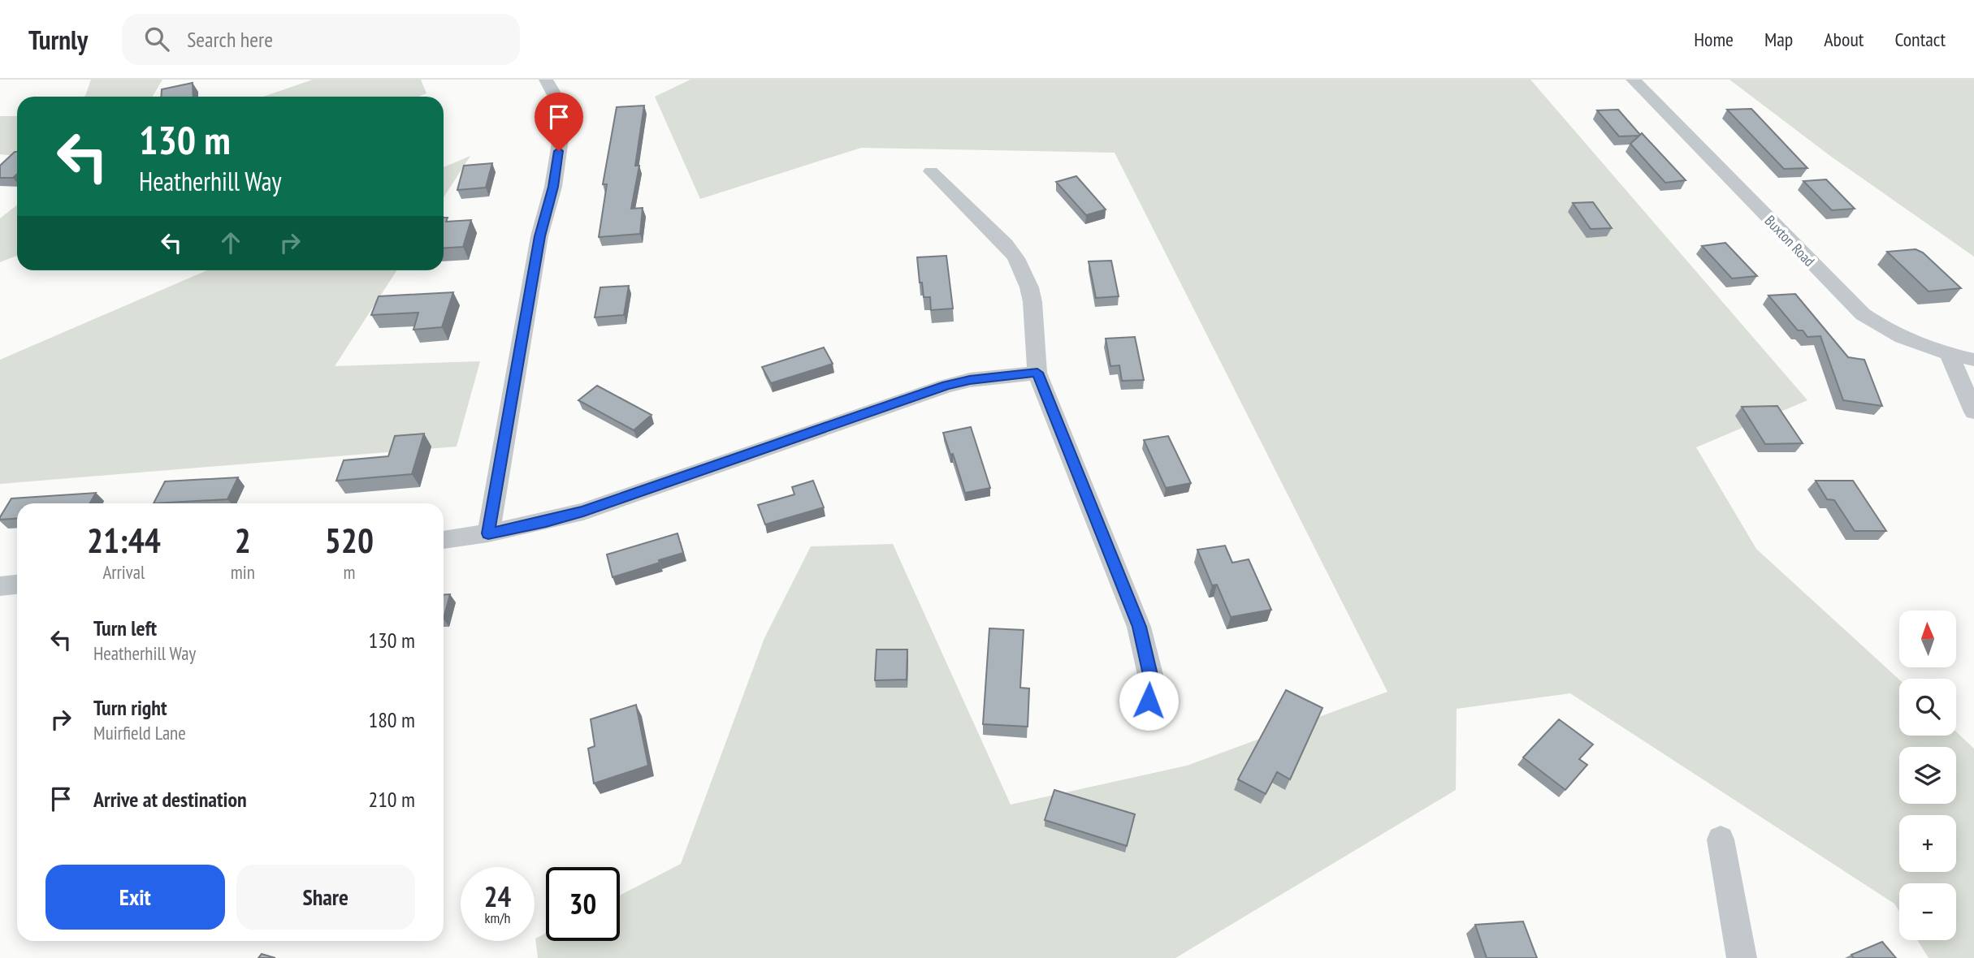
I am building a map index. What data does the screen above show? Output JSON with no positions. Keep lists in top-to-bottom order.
{
  "streets": {
    "street": ["Buxton Road"]
  },
  "north": "top",
  "page": {
    "header": "Turnly",
    "search": "Search here",
    "nav": [
      "Home",
      "Map",
      "About",
      "Contact"
    ],
    "turn": ["130 m", "Heatherhill Way"],
    "eta": [
      "21:44",
      "Arrival",
      "2",
      "min",
      "520",
      "m"
    ],
    "list": [
      {
        "name": "Turn left",
        "note": "Heatherhill Way",
        "value": "130 m"
      },
      {
        "name": "Turn right",
        "note": "Muirfield Lane",
        "value": "180 m"
      },
      {
        "name": "Arrive at destination",
        "value": "210 m"
      }
    ],
    "map_buttons": ["+", "−"],
    "buttons": ["Exit", "Share"],
    "speed": "24 km/h",
    "limit": "30"
  }
}
